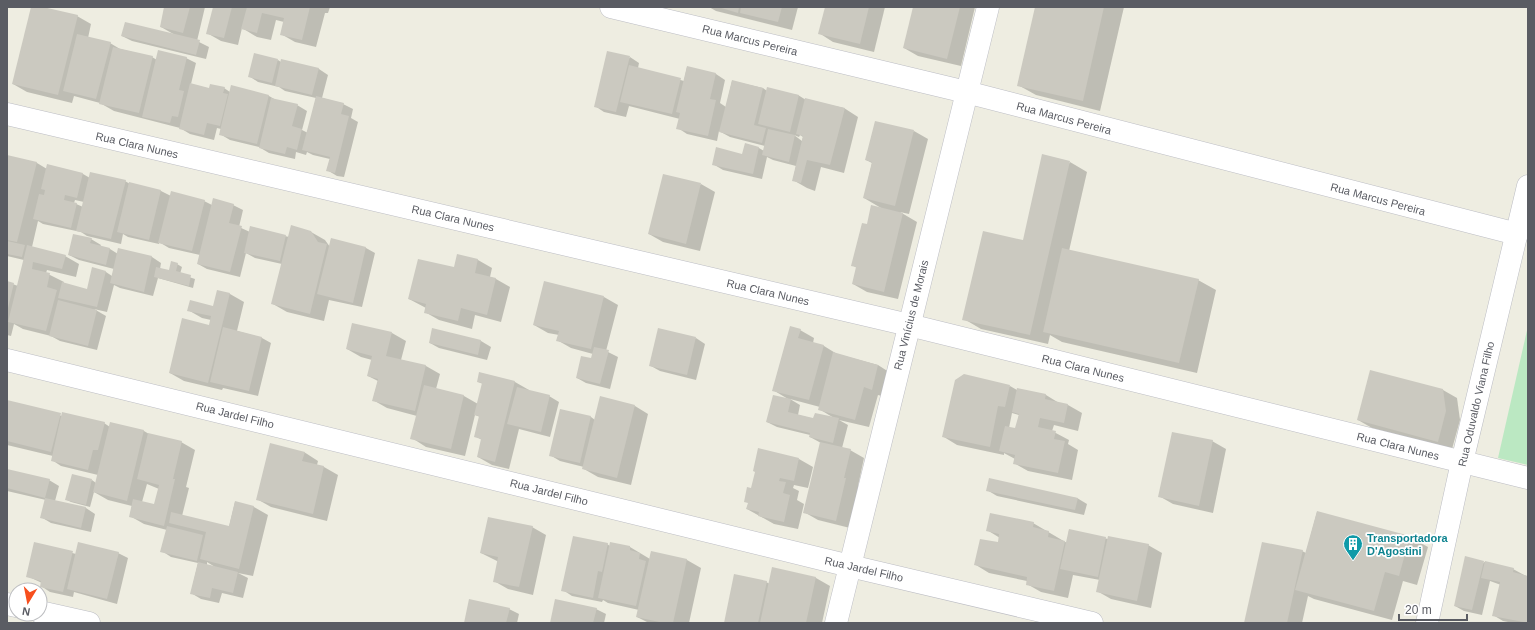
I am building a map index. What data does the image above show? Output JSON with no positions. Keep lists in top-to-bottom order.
{
  "streets": {
    "street": [
      "Rua Marcus Pereira",
      "Rua Clara Nunes",
      "Rua Vinícius de Morais",
      "Rua Oduvaldo Viana Filho",
      "Rua Jardel Filho"
    ]
  },
  "crossings": [
    ["Rua Marcus Pereira", "Rua Vinícius de Morais"],
    ["Rua Marcus Pereira", "Rua Oduvaldo Viana Filho"],
    ["Rua Clara Nunes", "Rua Vinícius de Morais"],
    ["Rua Clara Nunes", "Rua Oduvaldo Viana Filho"],
    ["Rua Vinícius de Morais", "Rua Jardel Filho"]
  ],
  "places": {
    "building": ["Transportadora D'Agostini"]
  },
  "scale_bar": "20 m",
  "north": "bottom"
}
